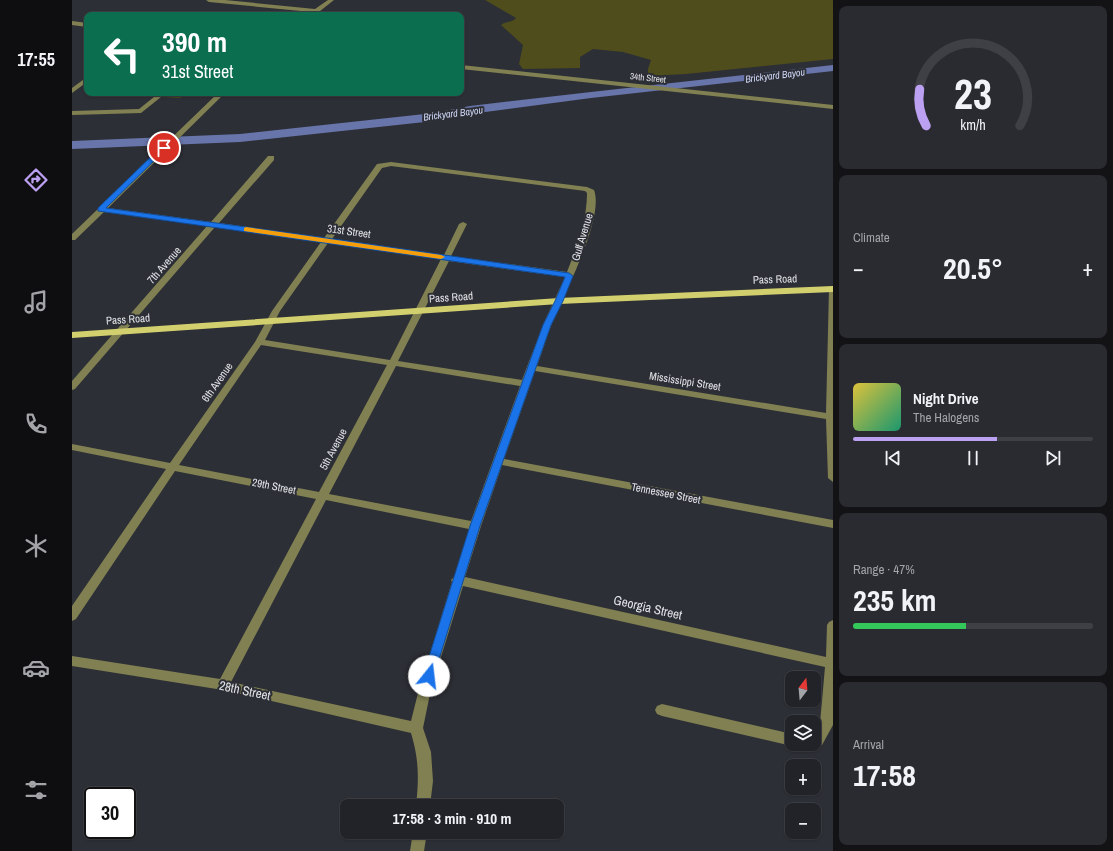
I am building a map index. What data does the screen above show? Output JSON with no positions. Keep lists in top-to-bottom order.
{
  "streets": {
    "main road": ["Pass Road"],
    "street": [
      "34th Street",
      "31st Street",
      "Gulf Avenue",
      "7th Avenue",
      "Mississippi Street",
      "6th Avenue",
      "5th Avenue",
      "29th Street",
      "Tennessee Street",
      "Georgia Street",
      "28th Street"
    ]
  },
  "crossings": [
    ["31st Street", "Gulf Avenue"],
    ["31st Street", "7th Avenue"],
    ["31st Street", "6th Avenue"],
    ["31st Street", "5th Avenue"],
    ["Gulf Avenue", "Pass Road"],
    ["Gulf Avenue", "Mississippi Street"],
    ["Gulf Avenue", "6th Avenue"],
    ["Gulf Avenue", "29th Street"],
    ["Gulf Avenue", "Tennessee Street"],
    ["Gulf Avenue", "Georgia Street"],
    ["Gulf Avenue", "28th Street"],
    ["7th Avenue", "Pass Road"],
    ["Pass Road", "6th Avenue"],
    ["Pass Road", "5th Avenue"],
    ["6th Avenue", "29th Street"],
    ["5th Avenue", "29th Street"],
    ["5th Avenue", "28th Street"]
  ],
  "water": ["Brickyard Bayou"],
  "north": "top",
  "page": {
    "tabs": "17:55",
    "turn": ["390 m", "31st Street"],
    "tile": [
      "Climate",
      ["Range · 47%", "235 km"],
      ["Arrival", "17:58"]
    ],
    "heat": ["−", "20.5°", "+"],
    "song": ["Night Drive", "The Halogens"],
    "map_buttons": ["+", "−"],
    "limit": "30",
    "trip": "17:58 · 3 min · 910 m",
    "gauge": ["23", "km/h"]
  }
}
